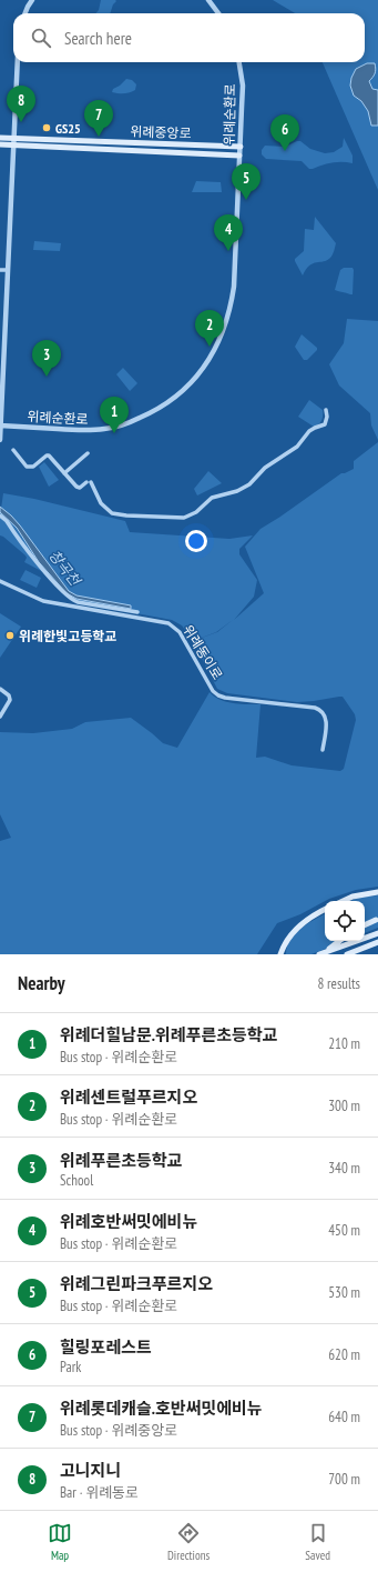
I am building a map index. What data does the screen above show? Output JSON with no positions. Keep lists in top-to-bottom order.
{
  "streets": {
    "main road": ["위례중앙로"],
    "street": ["위례순환로", "위례동이로"]
  },
  "crossings": [
    ["위례순환로", "위례중앙로"]
  ],
  "water": ["창곡천"],
  "places": ["GS25", "위례한빛고등학교"],
  "page": {
    "search": "Search here",
    "pins": [
      "8",
      "7",
      "6",
      "5",
      "4",
      "2",
      "3",
      "1"
    ],
    "heading": ["Nearby", "8 results"],
    "list": [
      {
        "mark": "1",
        "name": "위례더힐남문.위례푸른초등학교",
        "note": "Bus stop · 위례순환로",
        "value": "210 m"
      },
      {
        "mark": "2",
        "name": "위례센트럴푸르지오",
        "note": "Bus stop · 위례순환로",
        "value": "300 m"
      },
      {
        "mark": "3",
        "name": "위례푸른초등학교",
        "note": "School",
        "value": "340 m"
      },
      {
        "mark": "4",
        "name": "위례호반써밋에비뉴",
        "note": "Bus stop · 위례순환로",
        "value": "450 m"
      },
      {
        "mark": "5",
        "name": "위례그린파크푸르지오",
        "note": "Bus stop · 위례순환로",
        "value": "530 m"
      },
      {
        "mark": "6",
        "name": "힐링포레스트",
        "note": "Park",
        "value": "620 m"
      },
      {
        "mark": "7",
        "name": "위례롯데캐슬.호반써밋에비뉴",
        "note": "Bus stop · 위례중앙로",
        "value": "640 m"
      },
      {
        "mark": "8",
        "name": "고니지니",
        "note": "Bar · 위례동로",
        "value": "700 m"
      }
    ],
    "nav": ["Map", "Directions", "Saved"]
  }
}
